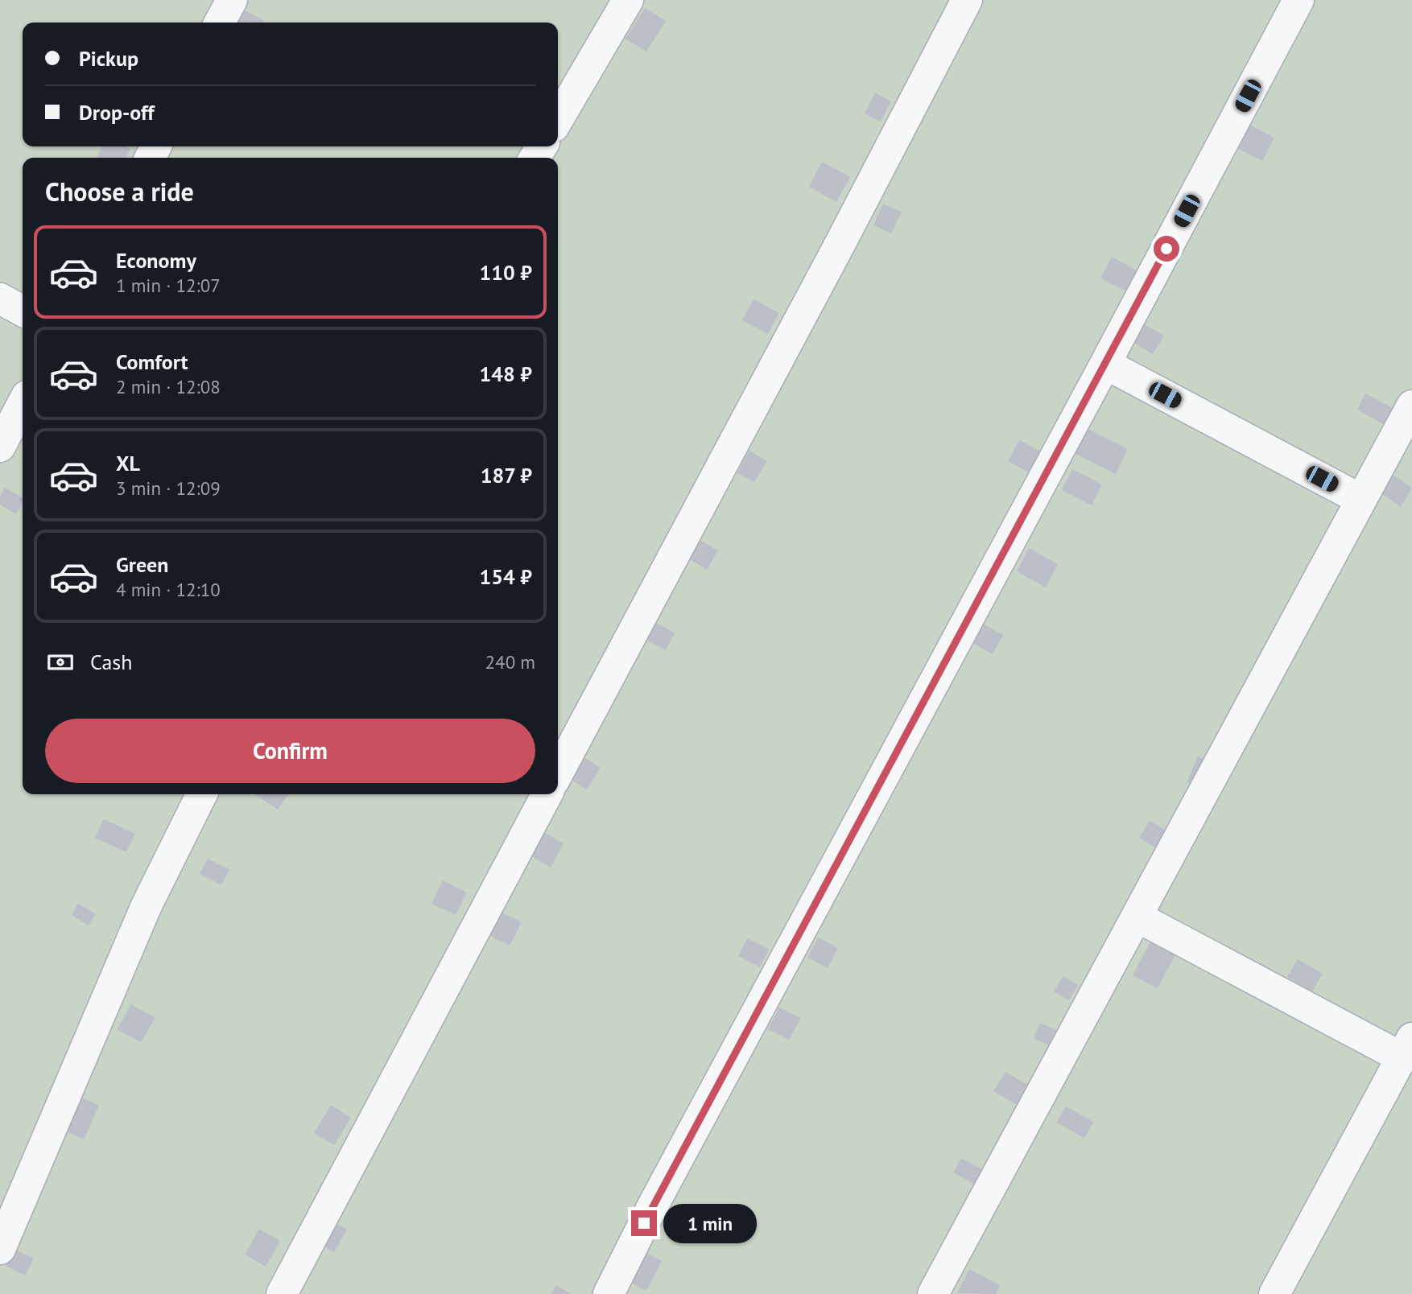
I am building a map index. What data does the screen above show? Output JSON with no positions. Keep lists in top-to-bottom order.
{
  "page": {
    "banner": ["Pickup", "Drop-off"],
    "heading": "Choose a ride",
    "list": [
      {
        "name": "Economy",
        "note": "1 min · 12:07",
        "value": "110 ₽"
      },
      {
        "name": "Comfort",
        "note": "2 min · 12:08",
        "value": "148 ₽"
      },
      {
        "name": "XL",
        "note": "3 min · 12:09",
        "value": "187 ₽"
      },
      {
        "name": "Green",
        "note": "4 min · 12:10",
        "value": "154 ₽"
      }
    ],
    "pay": ["Cash", "240 m"],
    "buttons": "Confirm",
    "bubble": "1 min"
  }
}
